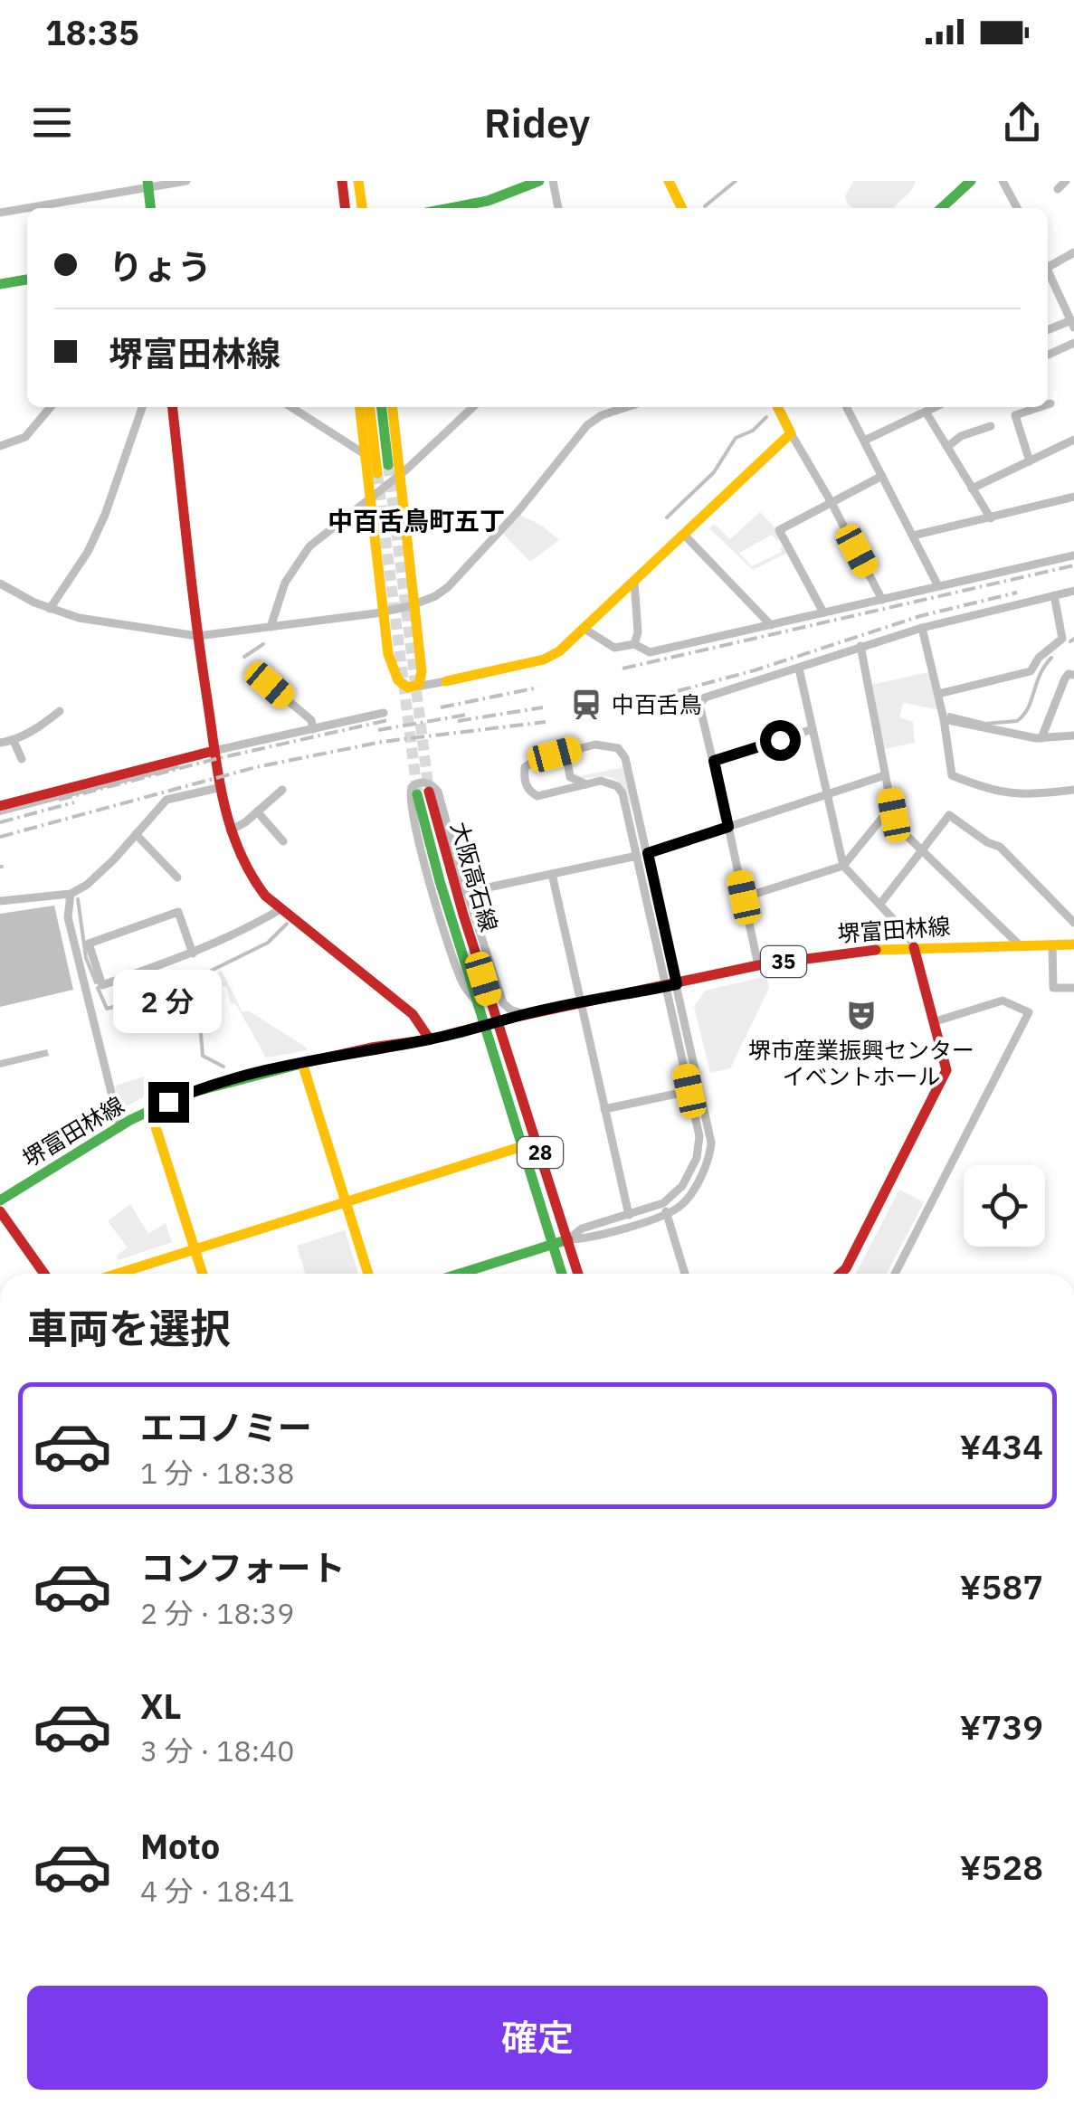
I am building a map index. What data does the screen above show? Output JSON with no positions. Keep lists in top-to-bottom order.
{
  "streets": {
    "main road": [
      "大阪高石線",
      "堺富田林線",
      "35",
      "28"
    ]
  },
  "crossings": [
    ["大阪高石線", "堺富田林線"]
  ],
  "districts": ["中百舌鳥町五丁"],
  "places": {
    "station": ["中百舌鳥"],
    "theatre": ["堺市産業振興センター イベントホール"]
  },
  "page": {
    "status": "18:35",
    "header": "Ridey",
    "banner": ["りょう", "堺富田林線"],
    "bubble": "2 分",
    "heading": "車両を選択",
    "list": [
      {
        "name": "エコノミー",
        "note": "1 分 · 18:38",
        "value": "¥434"
      },
      {
        "name": "コンフォート",
        "note": "2 分 · 18:39",
        "value": "¥587"
      },
      {
        "name": "XL",
        "note": "3 分 · 18:40",
        "value": "¥739"
      },
      {
        "name": "Moto",
        "note": "4 分 · 18:41",
        "value": "¥528"
      }
    ],
    "buttons": "確定"
  }
}
